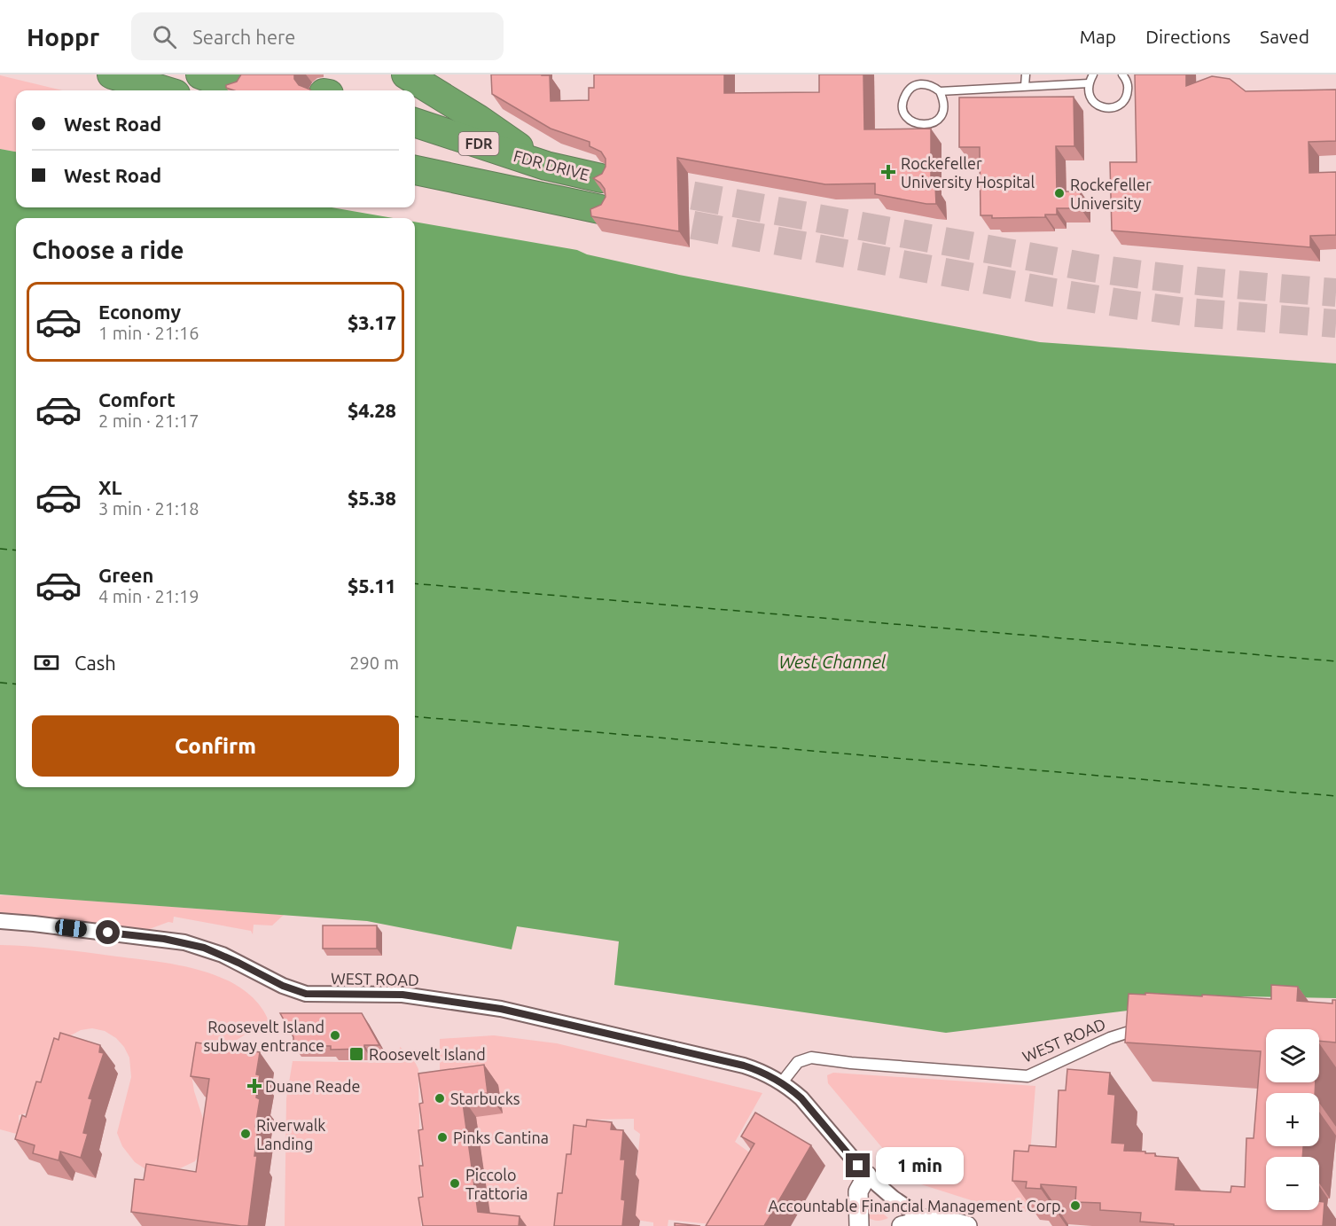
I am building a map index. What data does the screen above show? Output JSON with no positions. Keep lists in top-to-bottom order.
{
  "streets": {
    "highway": ["FDR", "FDR DRIVE"],
    "street": ["WEST ROAD"]
  },
  "water": ["West Channel"],
  "places": {
    "health": ["Rockefeller University Hospital", "Duane Reade"],
    "other": [
      "Rockefeller University",
      "Roosevelt Island subway entrance",
      "Starbucks",
      "Riverwalk Landing",
      "Pinks Cantina",
      "Piccolo Trattoria",
      "Accountable Financial Management Corp."
    ],
    "transit": ["Roosevelt Island"]
  },
  "page": {
    "header": "Hoppr",
    "search": "Search here",
    "nav": ["Map", "Directions", "Saved"],
    "banner": ["West Road", "West Road"],
    "heading": "Choose a ride",
    "list": [
      {
        "name": "Economy",
        "note": "1 min · 21:16",
        "value": "$3.17"
      },
      {
        "name": "Comfort",
        "note": "2 min · 21:17",
        "value": "$4.28"
      },
      {
        "name": "XL",
        "note": "3 min · 21:18",
        "value": "$5.38"
      },
      {
        "name": "Green",
        "note": "4 min · 21:19",
        "value": "$5.11"
      }
    ],
    "pay": ["Cash", "290 m"],
    "buttons": "Confirm",
    "map_buttons": ["+", "−"],
    "bubble": "1 min"
  }
}
